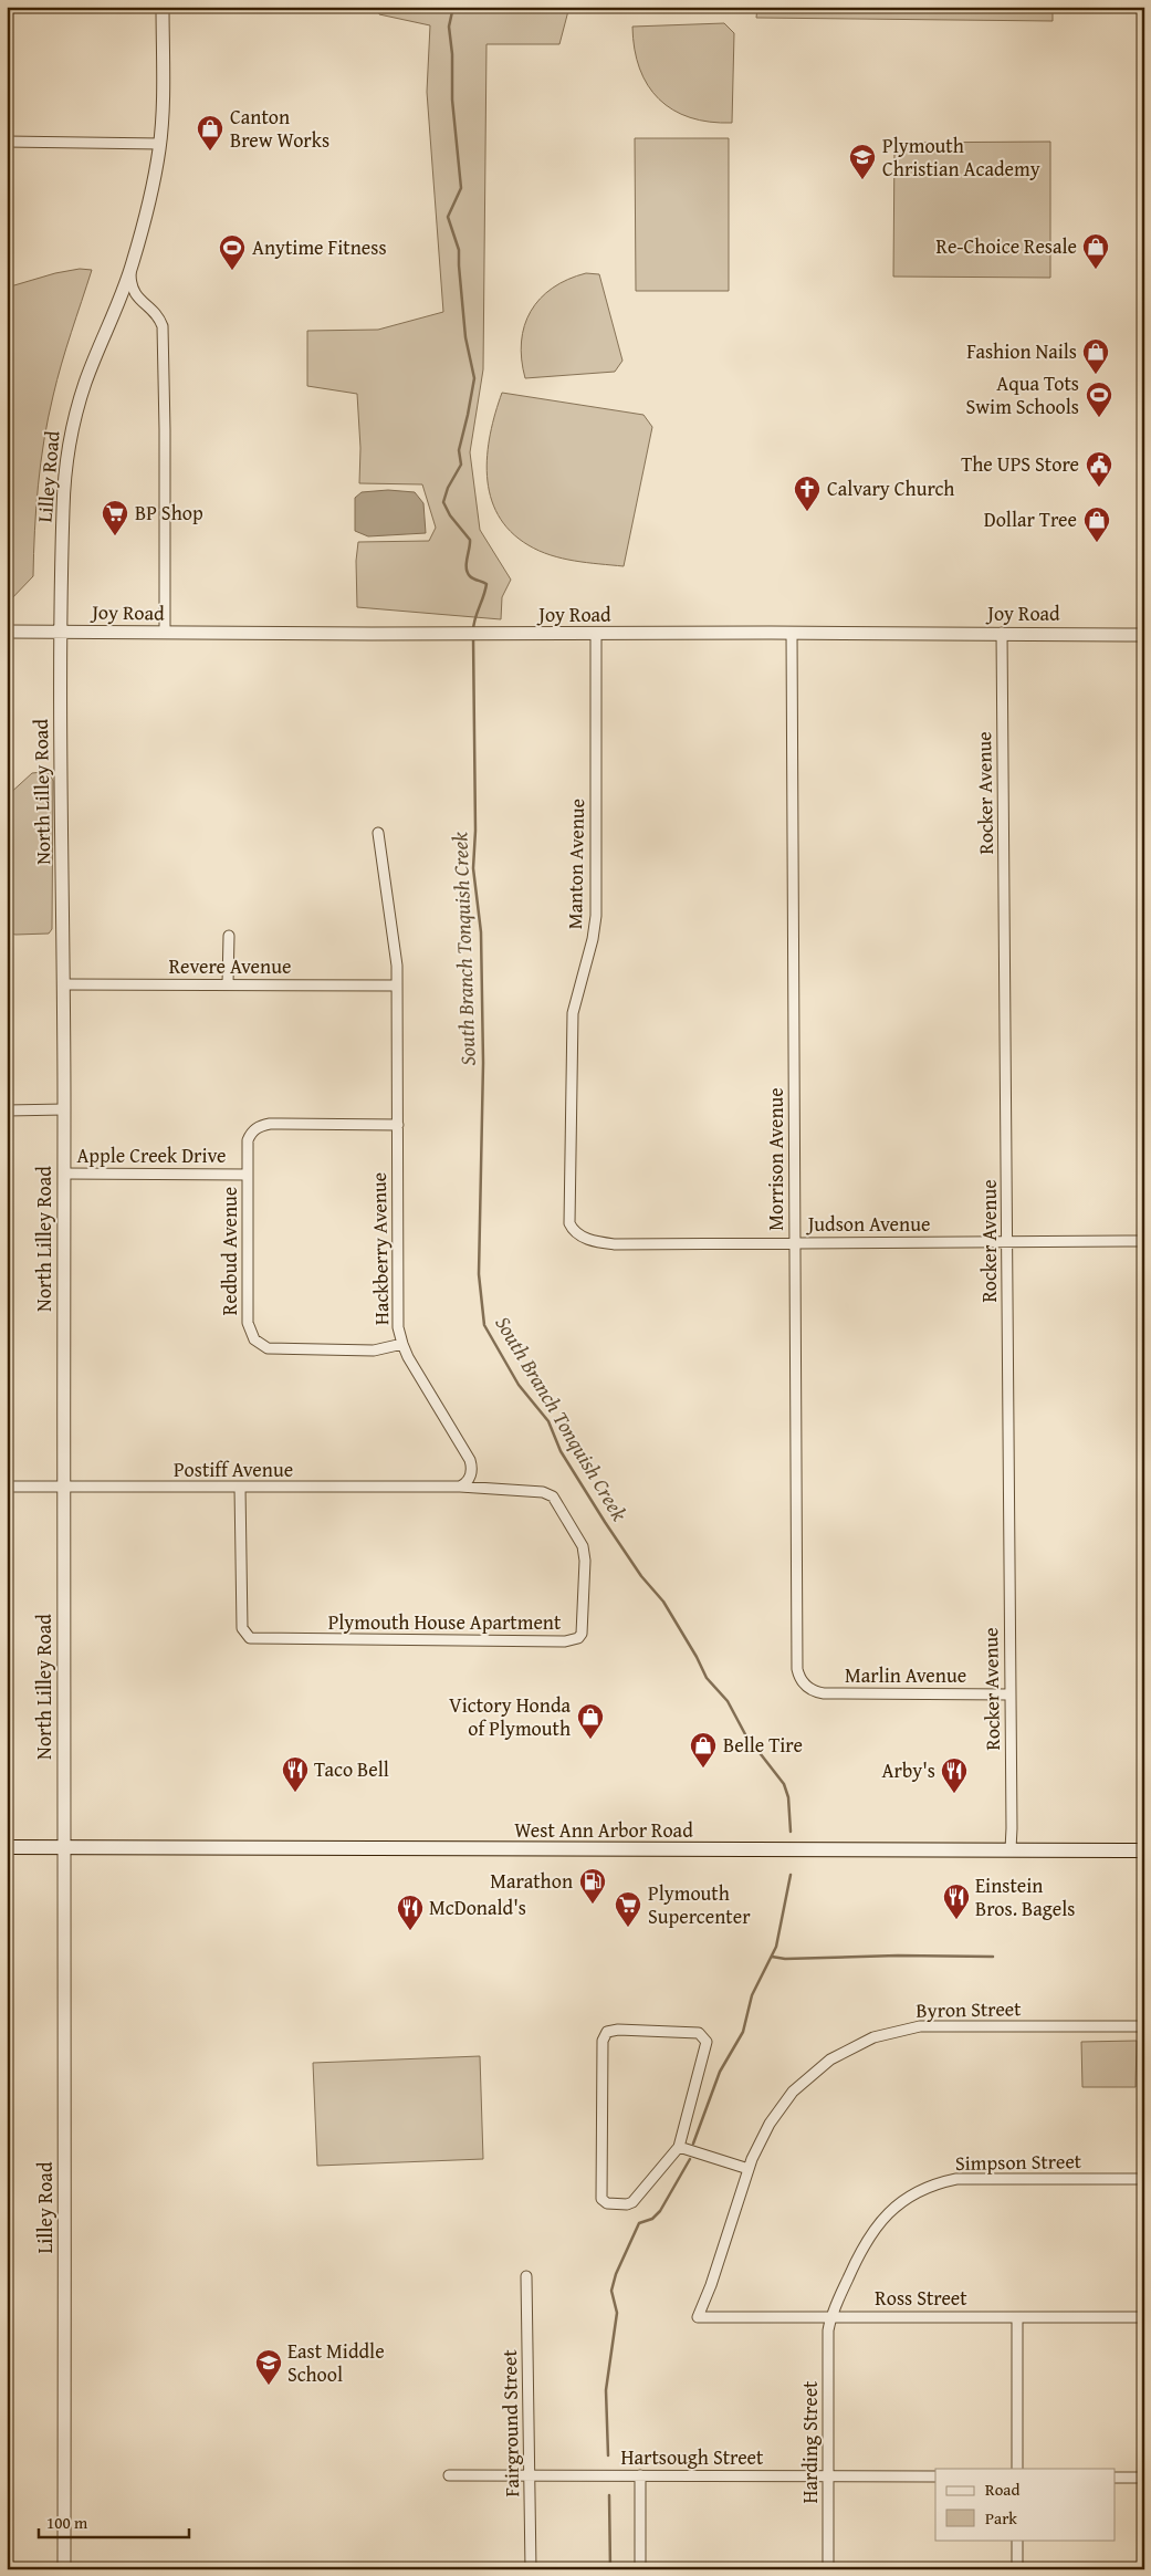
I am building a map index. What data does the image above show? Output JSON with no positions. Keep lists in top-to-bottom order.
{
  "streets": {
    "main road": ["West Ann Arbor Road"],
    "street": [
      "Lilley Road",
      "Joy Road",
      "North Lilley Road",
      "Rocker Avenue",
      "Manton Avenue",
      "Revere Avenue",
      "Apple Creek Drive",
      "Morrison Avenue",
      "Judson Avenue",
      "Hackberry Avenue",
      "Redbud Avenue",
      "Postiff Avenue",
      "Plymouth House Apartment",
      "Marlin Avenue",
      "Byron Street",
      "Simpson Street",
      "Ross Street",
      "Fairground Street",
      "Harding Street",
      "Hartsough Street"
    ]
  },
  "crossings": [
    ["Lilley Road", "Joy Road"],
    ["Lilley Road", "North Lilley Road"],
    ["Lilley Road", "West Ann Arbor Road"],
    ["Joy Road", "North Lilley Road"],
    ["Joy Road", "Rocker Avenue"],
    ["Joy Road", "Manton Avenue"],
    ["Joy Road", "Morrison Avenue"],
    ["North Lilley Road", "Revere Avenue"],
    ["North Lilley Road", "Apple Creek Drive"],
    ["North Lilley Road", "Postiff Avenue"],
    ["North Lilley Road", "West Ann Arbor Road"],
    ["Rocker Avenue", "Judson Avenue"],
    ["Rocker Avenue", "Marlin Avenue"],
    ["Rocker Avenue", "West Ann Arbor Road"],
    ["Manton Avenue", "Judson Avenue"],
    ["Revere Avenue", "Hackberry Avenue"],
    ["Apple Creek Drive", "Hackberry Avenue"],
    ["Apple Creek Drive", "Redbud Avenue"],
    ["Morrison Avenue", "Judson Avenue"],
    ["Morrison Avenue", "Marlin Avenue"],
    ["Hackberry Avenue", "Redbud Avenue"],
    ["Hackberry Avenue", "Postiff Avenue"],
    ["Hackberry Avenue", "Plymouth House Apartment"],
    ["Postiff Avenue", "Plymouth House Apartment"],
    ["Byron Street", "Ross Street"],
    ["Simpson Street", "Ross Street"],
    ["Simpson Street", "Harding Street"],
    ["Ross Street", "Harding Street"],
    ["Fairground Street", "Hartsough Street"],
    ["Harding Street", "Hartsough Street"]
  ],
  "water": ["South Branch Tonquish Creek"],
  "places": {
    "shop": [
      "Canton Brew Works",
      "Re-Choice Resale",
      "Fashion Nails",
      "Dollar Tree",
      "Victory Honda of Plymouth",
      "Belle Tire"
    ],
    "school or university": ["Plymouth Christian Academy", "East Middle School"],
    "sports": ["Anytime Fitness", "Aqua Tots Swim Schools"],
    "public building": ["The UPS Store"],
    "church": ["Calvary Church"],
    "supermarket": ["BP Shop", "Plymouth Supercenter"],
    "restaurant": [
      "Taco Bell",
      "Arby's",
      "Einstein Bros. Bagels",
      "McDonald's"
    ],
    "fuel station": ["Marathon"]
  },
  "legend": ["Road", "Park"],
  "scale_bar": "100 m"
}
